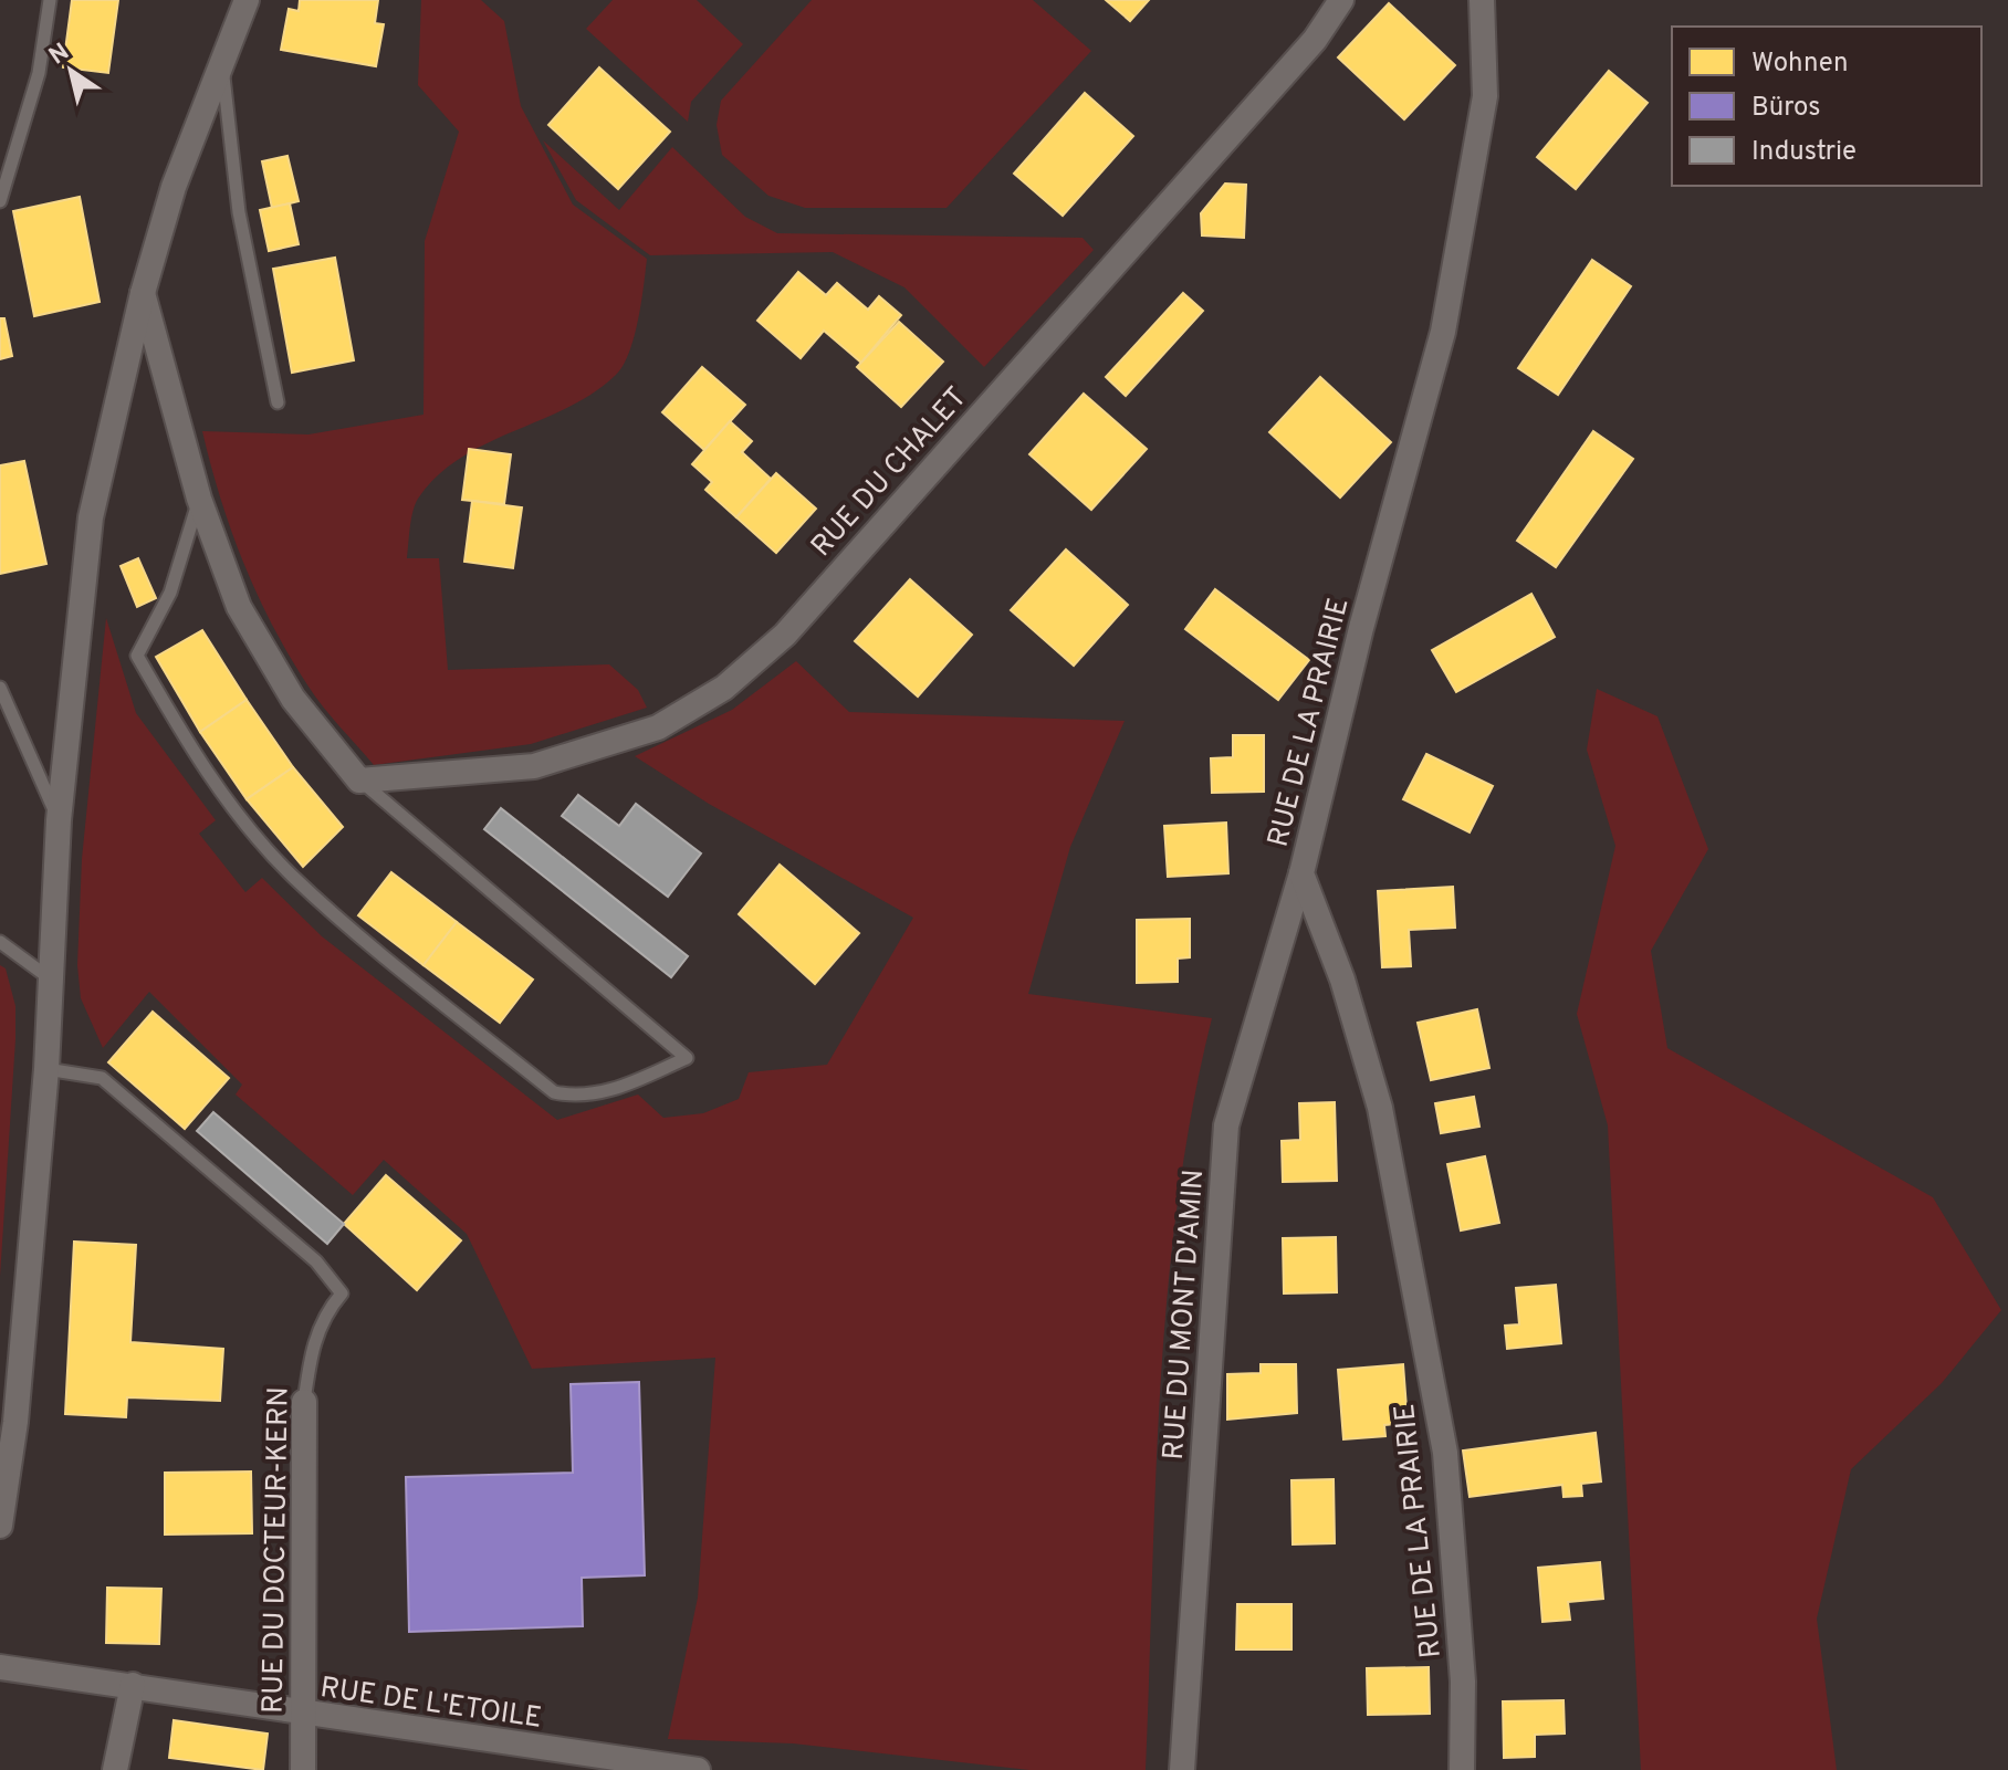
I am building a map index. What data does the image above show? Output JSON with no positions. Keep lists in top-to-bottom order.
{
  "streets": {
    "street": [
      "RUE DU CHALET",
      "RUE DE LA PRAIRIE",
      "RUE DU MONT D'AMIN",
      "RUE DU DOCTEUR-KERN",
      "RUE DE L'ETOILE"
    ]
  },
  "crossings": [
    ["RUE DE LA PRAIRIE", "RUE DU MONT D'AMIN"],
    ["RUE DU DOCTEUR-KERN", "RUE DE L'ETOILE"]
  ],
  "legend": ["Wohnen", "Büros", "Industrie"],
  "north": "top left"
}
